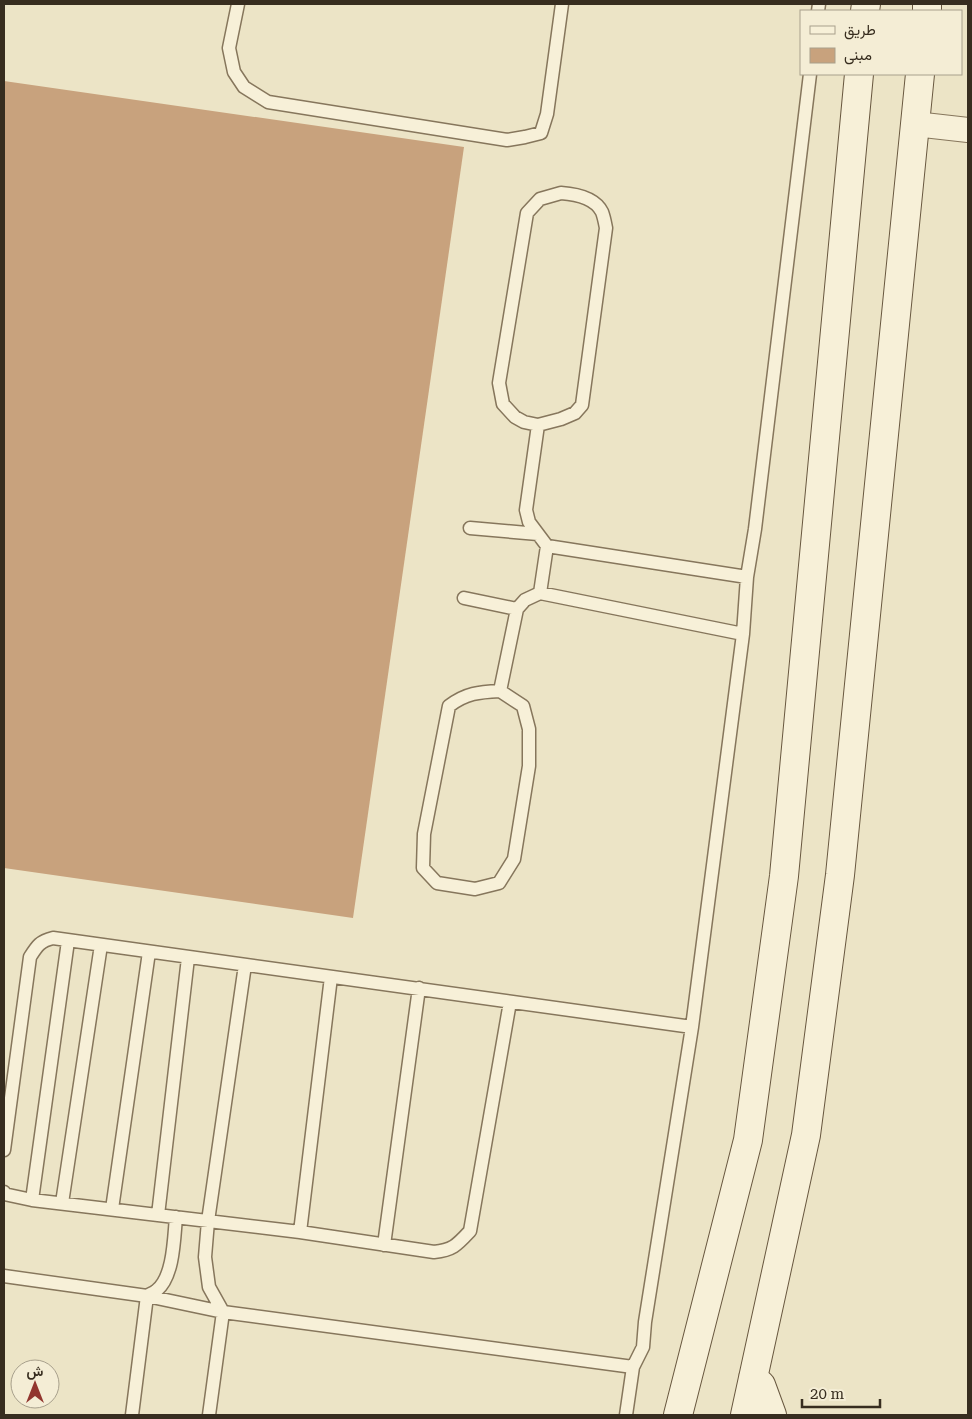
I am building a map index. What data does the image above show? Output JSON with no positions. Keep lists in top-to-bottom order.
{
  "legend": ["طريق", "مبنى"],
  "scale_bar": "20 m",
  "north": "top"
}
